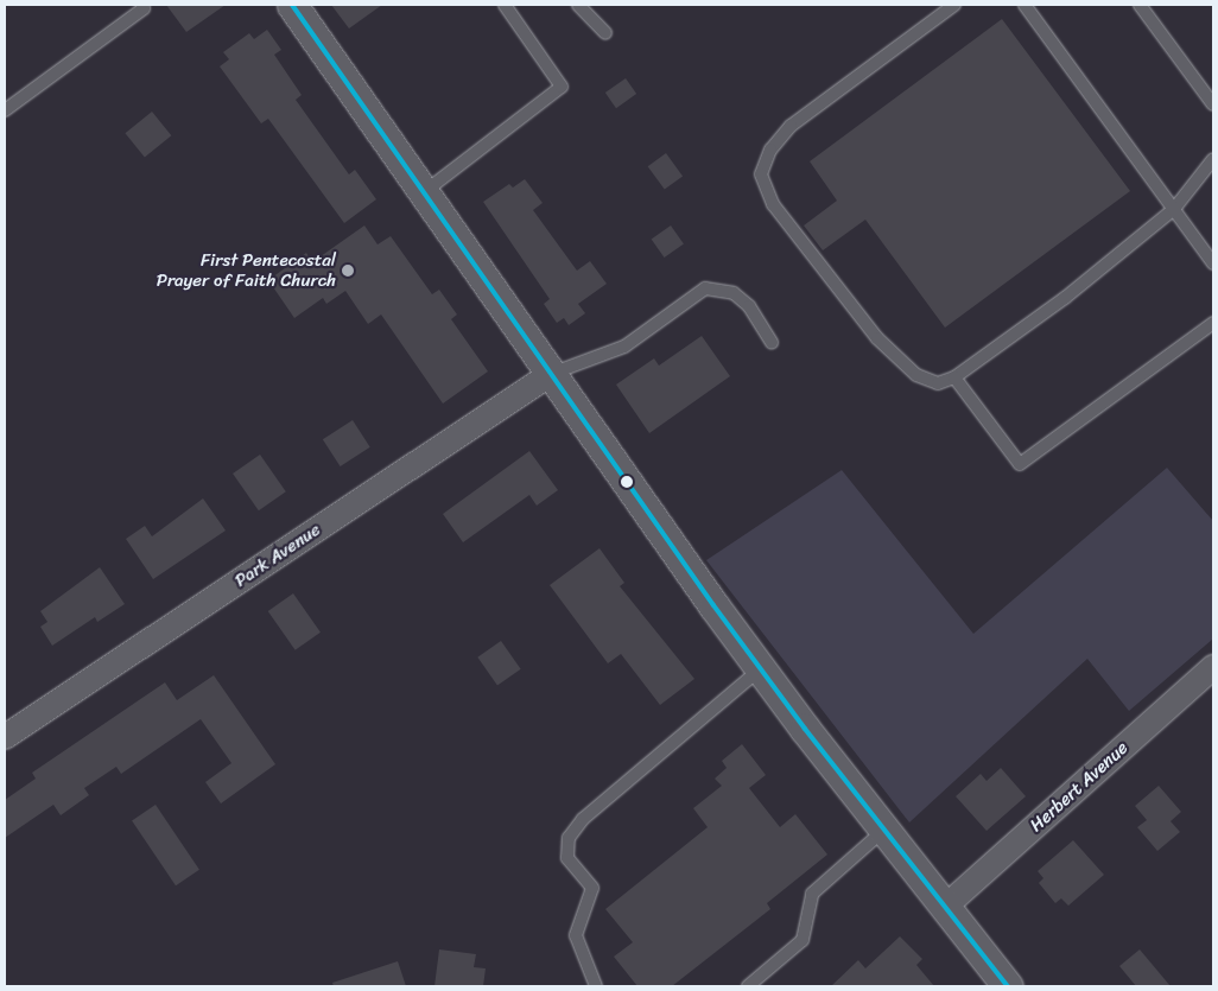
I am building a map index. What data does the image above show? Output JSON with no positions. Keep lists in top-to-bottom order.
{
  "streets": {
    "street": ["Park Avenue", "Herbert Avenue"]
  },
  "places": ["First Pentecostal Prayer of Faith Church"]
}
